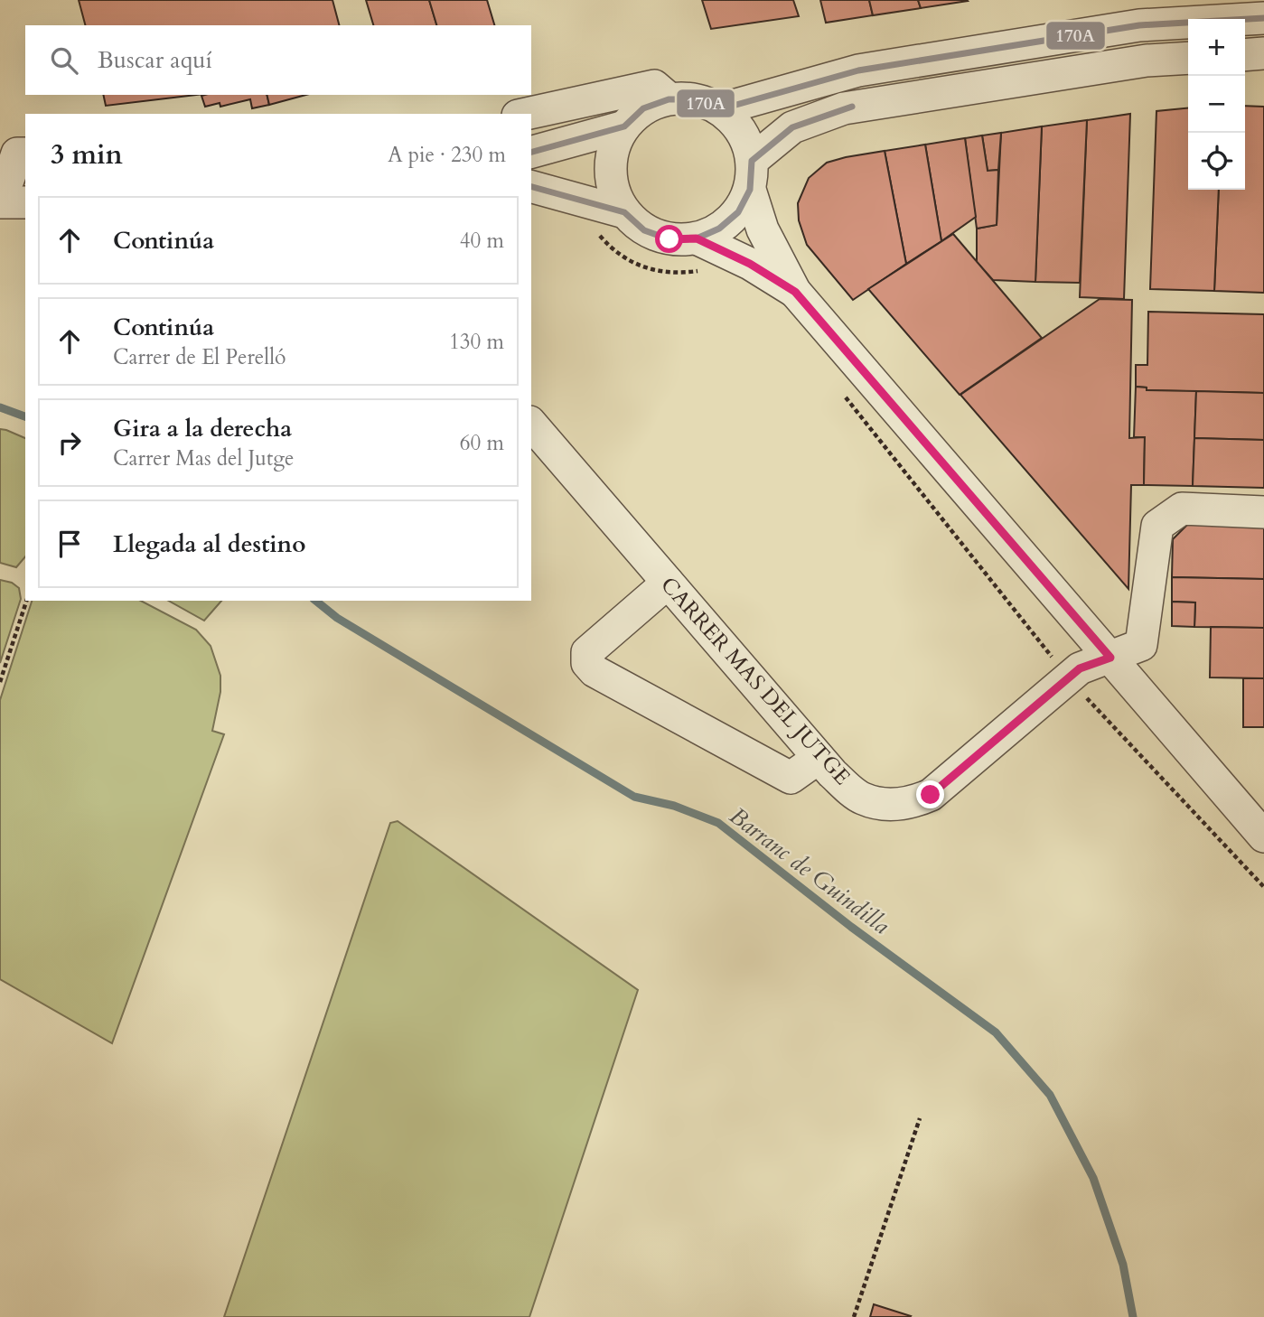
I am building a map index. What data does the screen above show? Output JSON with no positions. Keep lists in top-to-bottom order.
{
  "streets": {
    "street": ["CARRER MAS DEL JUTGE"]
  },
  "water": ["Barranc de Guindilla"],
  "lines": ["transit line 170A"],
  "page": {
    "map_buttons": ["+", "−"],
    "search": "Buscar aquí",
    "heading": ["3 min", "A pie · 230 m"],
    "list": [
      ["Continúa", "40 m"],
      ["Continúa", "Carrer de El Perelló", "130 m"],
      ["Gira a la derecha", "Carrer Mas del Jutge", "60 m"],
      "Llegada al destino"
    ]
  }
}
